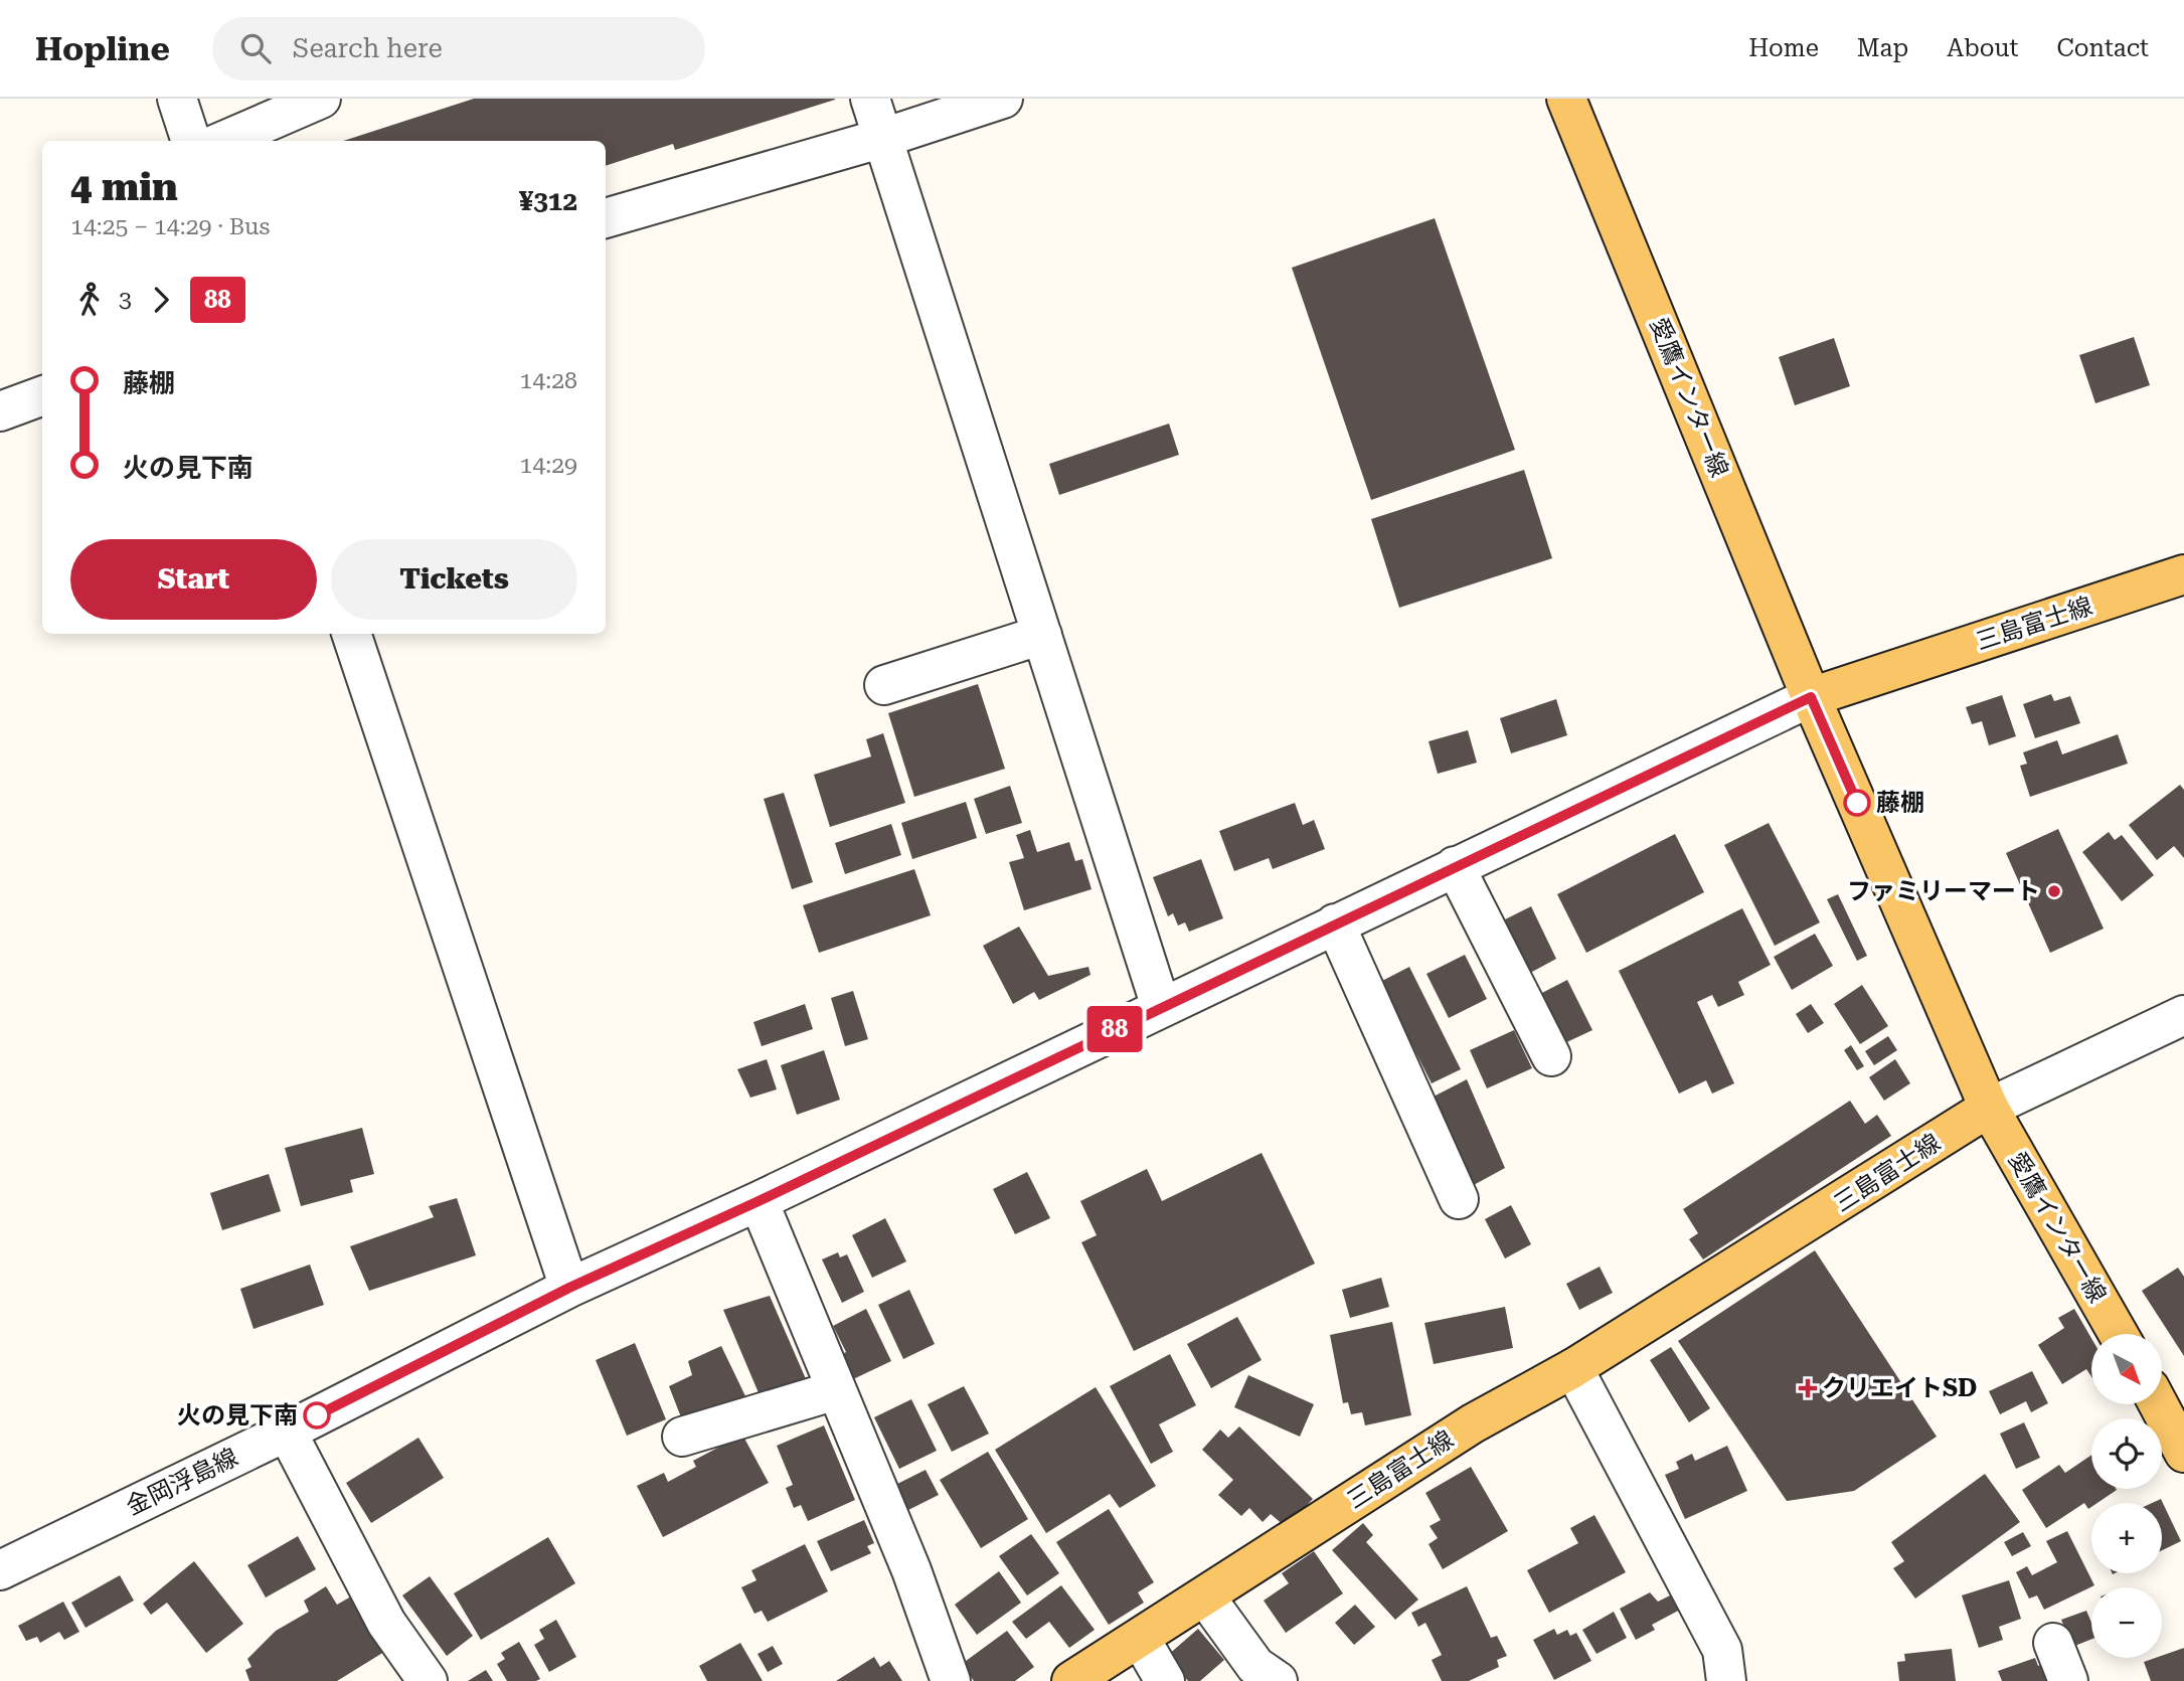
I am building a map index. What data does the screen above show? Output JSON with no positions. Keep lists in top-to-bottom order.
{
  "streets": {
    "main road": ["愛鷹インター線", "三島富士線"],
    "street": ["金岡浮島線"]
  },
  "crossings": [
    ["愛鷹インター線", "三島富士線"],
    ["愛鷹インター線", "金岡浮島線"],
    ["三島富士線", "金岡浮島線"]
  ],
  "places": {
    "other": ["藤棚", "ファミリーマート", "火の見下南"],
    "health": ["クリエイトSD"]
  },
  "lines": ["bus line 88"],
  "north": "bottom right",
  "page": {
    "header": "Hopline",
    "search": "Search here",
    "nav": [
      "Home",
      "Map",
      "About",
      "Contact"
    ],
    "on_map": "88",
    "heading": ["4 min", "14:25 – 14:29 · Bus", "¥312"],
    "legs": ["3", "88"],
    "list": [
      {
        "name": "藤棚",
        "value": "14:28"
      },
      {
        "name": "火の見下南",
        "value": "14:29"
      }
    ],
    "buttons": ["Start", "Tickets"],
    "map_buttons": ["+", "−"]
  }
}
